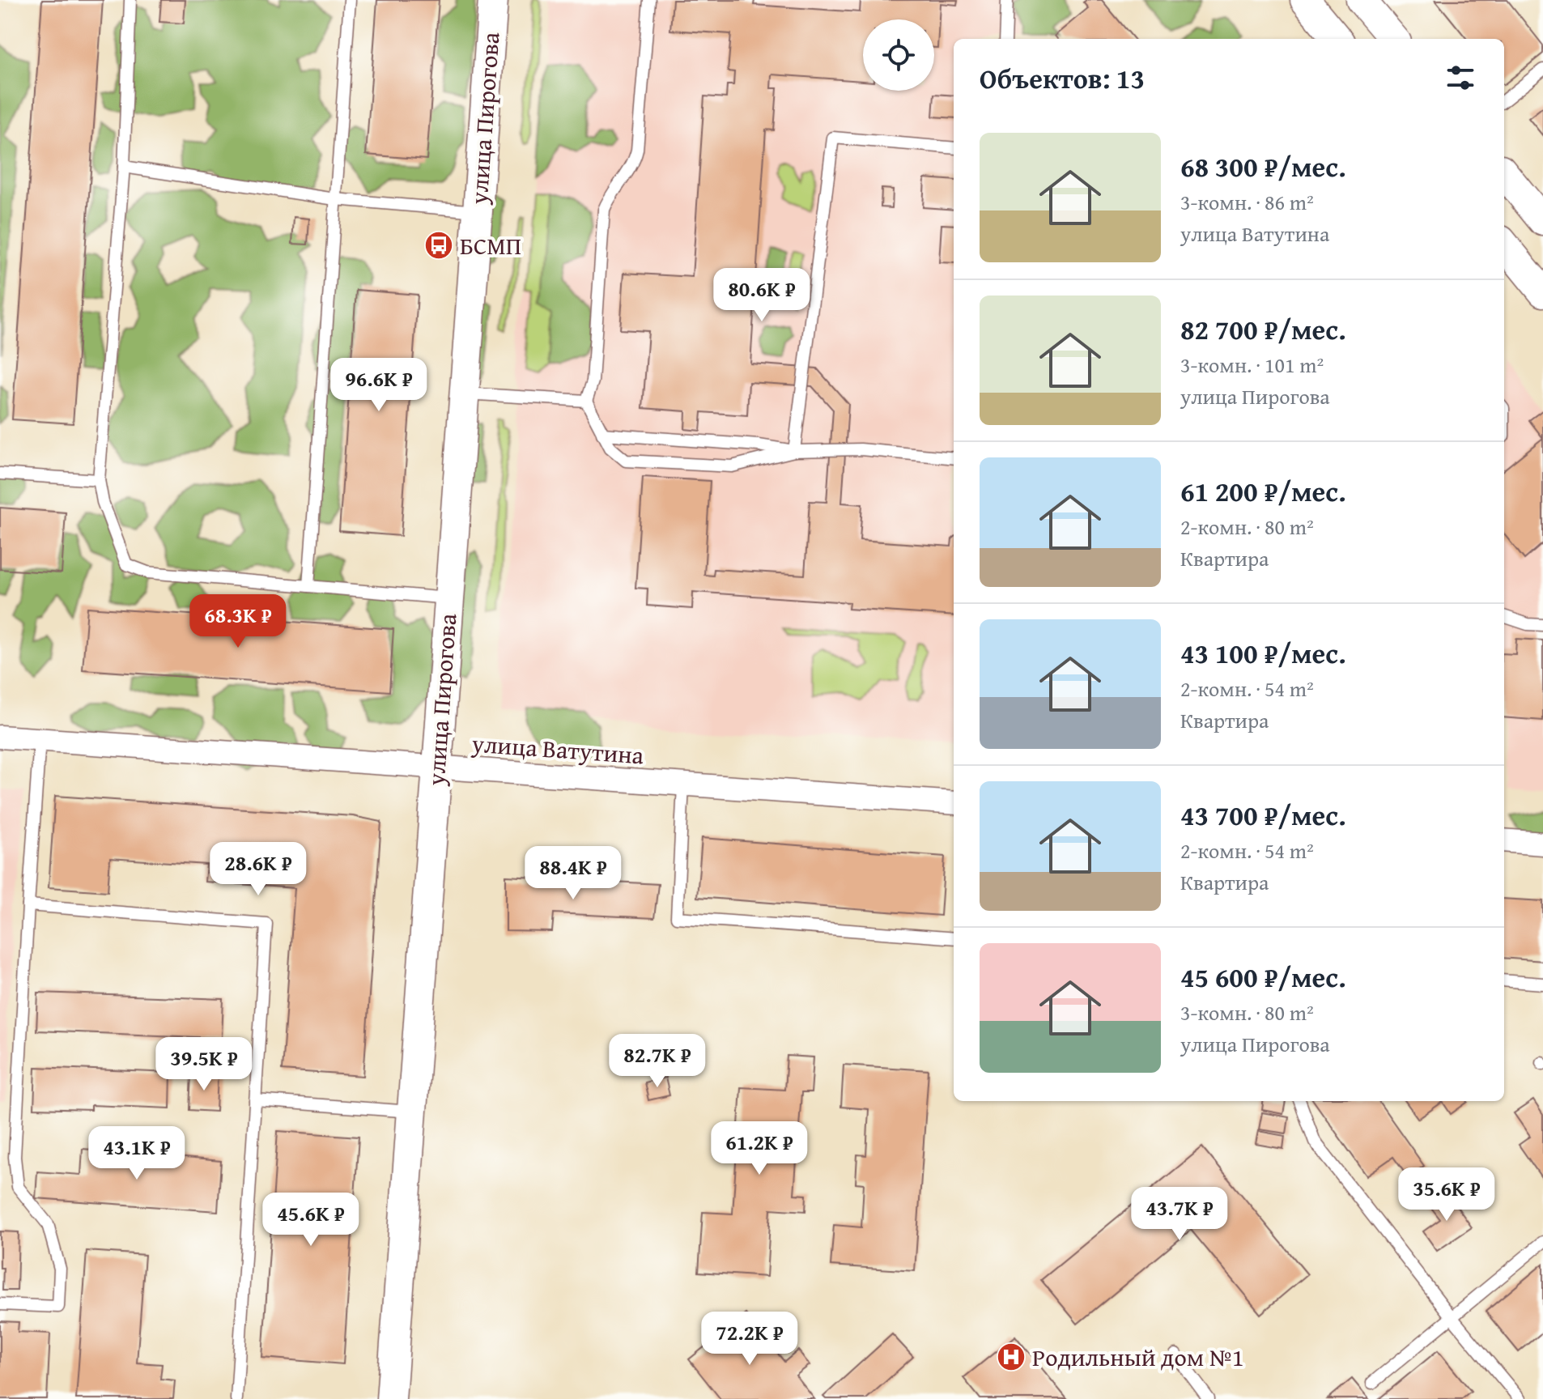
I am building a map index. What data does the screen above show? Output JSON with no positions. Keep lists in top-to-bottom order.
{
  "streets": {
    "street": ["улица Пирогова", "улица Ватутина"]
  },
  "crossings": [
    ["улица Пирогова", "улица Ватутина"]
  ],
  "places": {
    "bus stop": ["БСМП"],
    "hospital": ["Родильный дом №1"]
  },
  "page": {
    "heading": "Объектов: 13",
    "list": [
      {
        "name": "68 300 ₽/мес.",
        "note": "3-комн. · 86 m² · улица Ватутина"
      },
      {
        "name": "82 700 ₽/мес.",
        "note": "3-комн. · 101 m² · улица Пирогова"
      },
      {
        "name": "61 200 ₽/мес.",
        "note": "2-комн. · 80 m² · Квартира"
      },
      {
        "name": "43 100 ₽/мес.",
        "note": "2-комн. · 54 m² · Квартира"
      },
      {
        "name": "43 700 ₽/мес.",
        "note": "2-комн. · 54 m² · Квартира"
      },
      {
        "name": "45 600 ₽/мес.",
        "note": "3-комн. · 80 m² · улица Пирогова"
      }
    ],
    "price": [
      "80.6K ₽",
      "96.6K ₽",
      "68.3K ₽",
      "28.6K ₽",
      "88.4K ₽",
      "82.7K ₽",
      "39.5K ₽",
      "61.2K ₽",
      "43.1K ₽",
      "35.6K ₽",
      "43.7K ₽",
      "45.6K ₽",
      "72.2K ₽"
    ]
  }
}
